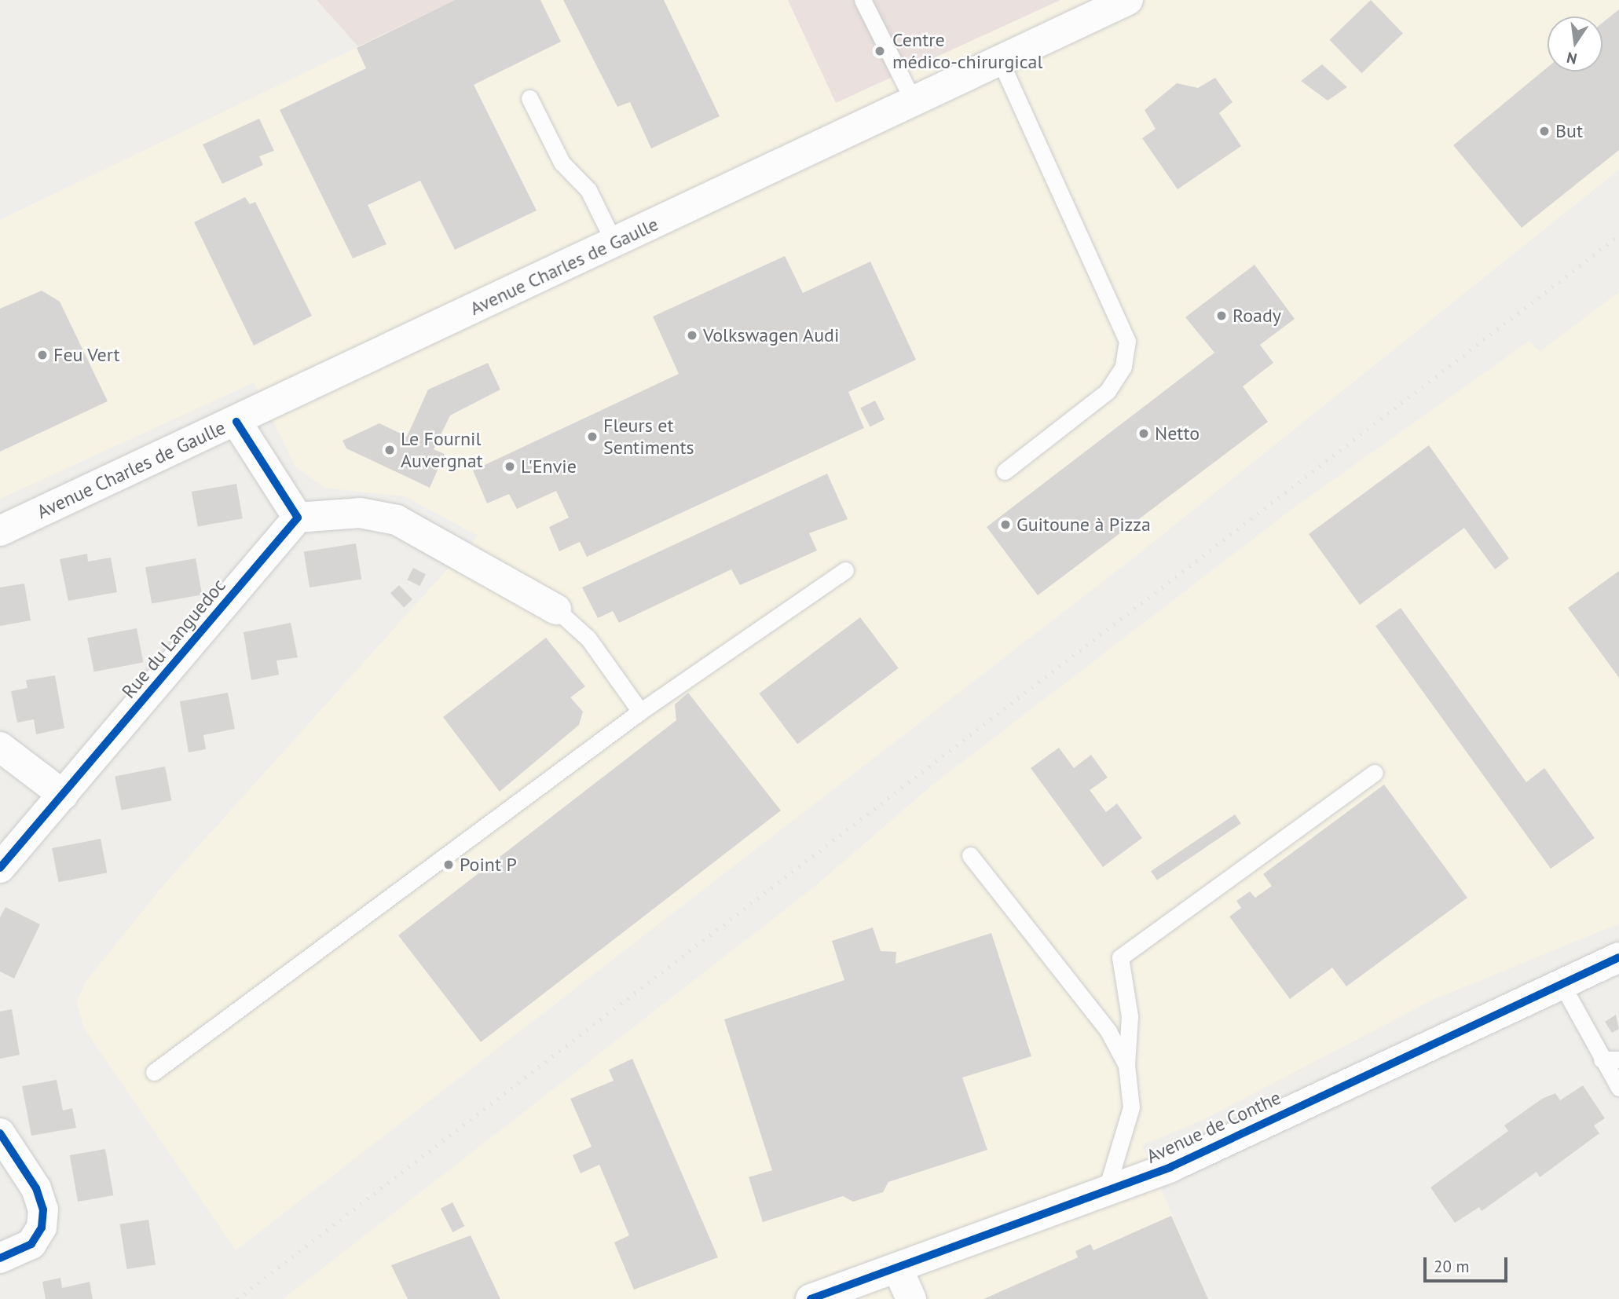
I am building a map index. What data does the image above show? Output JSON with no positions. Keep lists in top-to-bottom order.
{
  "streets": {
    "street": ["Avenue Charles de Gaulle", "Rue du Languedoc", "Avenue de Conthe"]
  },
  "places": [
    "Centre médico-chirurgical",
    "But",
    "Roady",
    "Volkswagen Audi",
    "Feu Vert",
    "Netto",
    "Fleurs et Sentiments",
    "Le Fournil Auvergnat",
    "L'Envie",
    "Guitoune à Pizza",
    "Point P"
  ],
  "scale_bar": "20 m",
  "north": "bottom"
}
